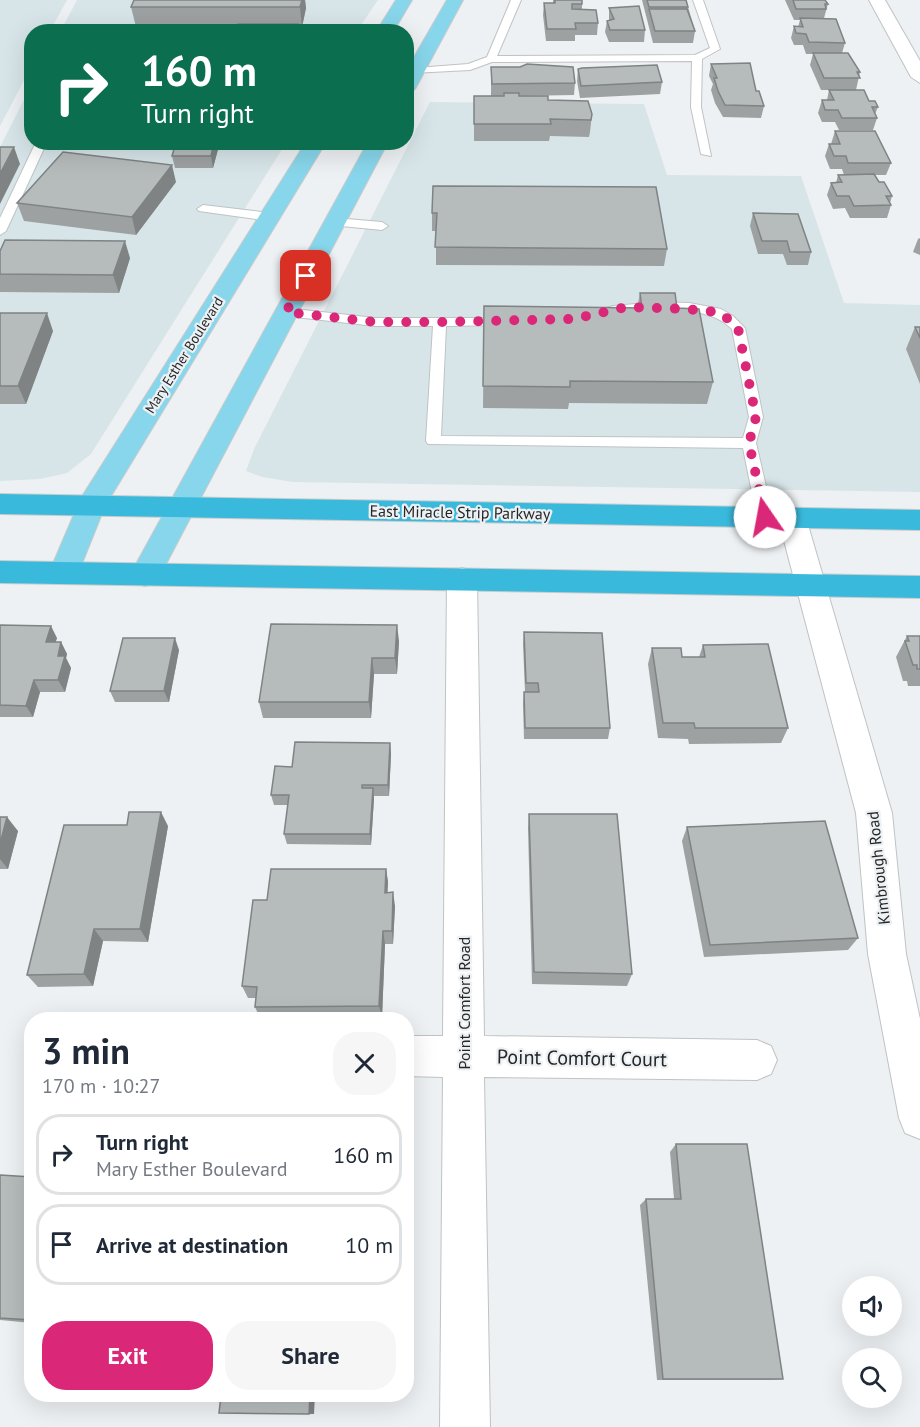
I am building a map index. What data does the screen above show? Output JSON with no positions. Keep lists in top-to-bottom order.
{
  "streets": {
    "highway": ["East Miracle Strip Parkway"],
    "main road": ["Mary Esther Boulevard"],
    "street": ["Kimbrough Road", "Point Comfort Road", "Point Comfort Court"]
  },
  "crossings": [
    ["Mary Esther Boulevard", "East Miracle Strip Parkway"],
    ["East Miracle Strip Parkway", "Kimbrough Road"],
    ["Point Comfort Road", "Point Comfort Court"]
  ],
  "page": {
    "turn": ["160 m", "Turn right"],
    "heading": ["3 min", "170 m · 10:27"],
    "list": [
      {
        "name": "Turn right",
        "note": "Mary Esther Boulevard",
        "value": "160 m"
      },
      {
        "name": "Arrive at destination",
        "value": "10 m"
      }
    ],
    "buttons": ["Exit", "Share"]
  }
}
